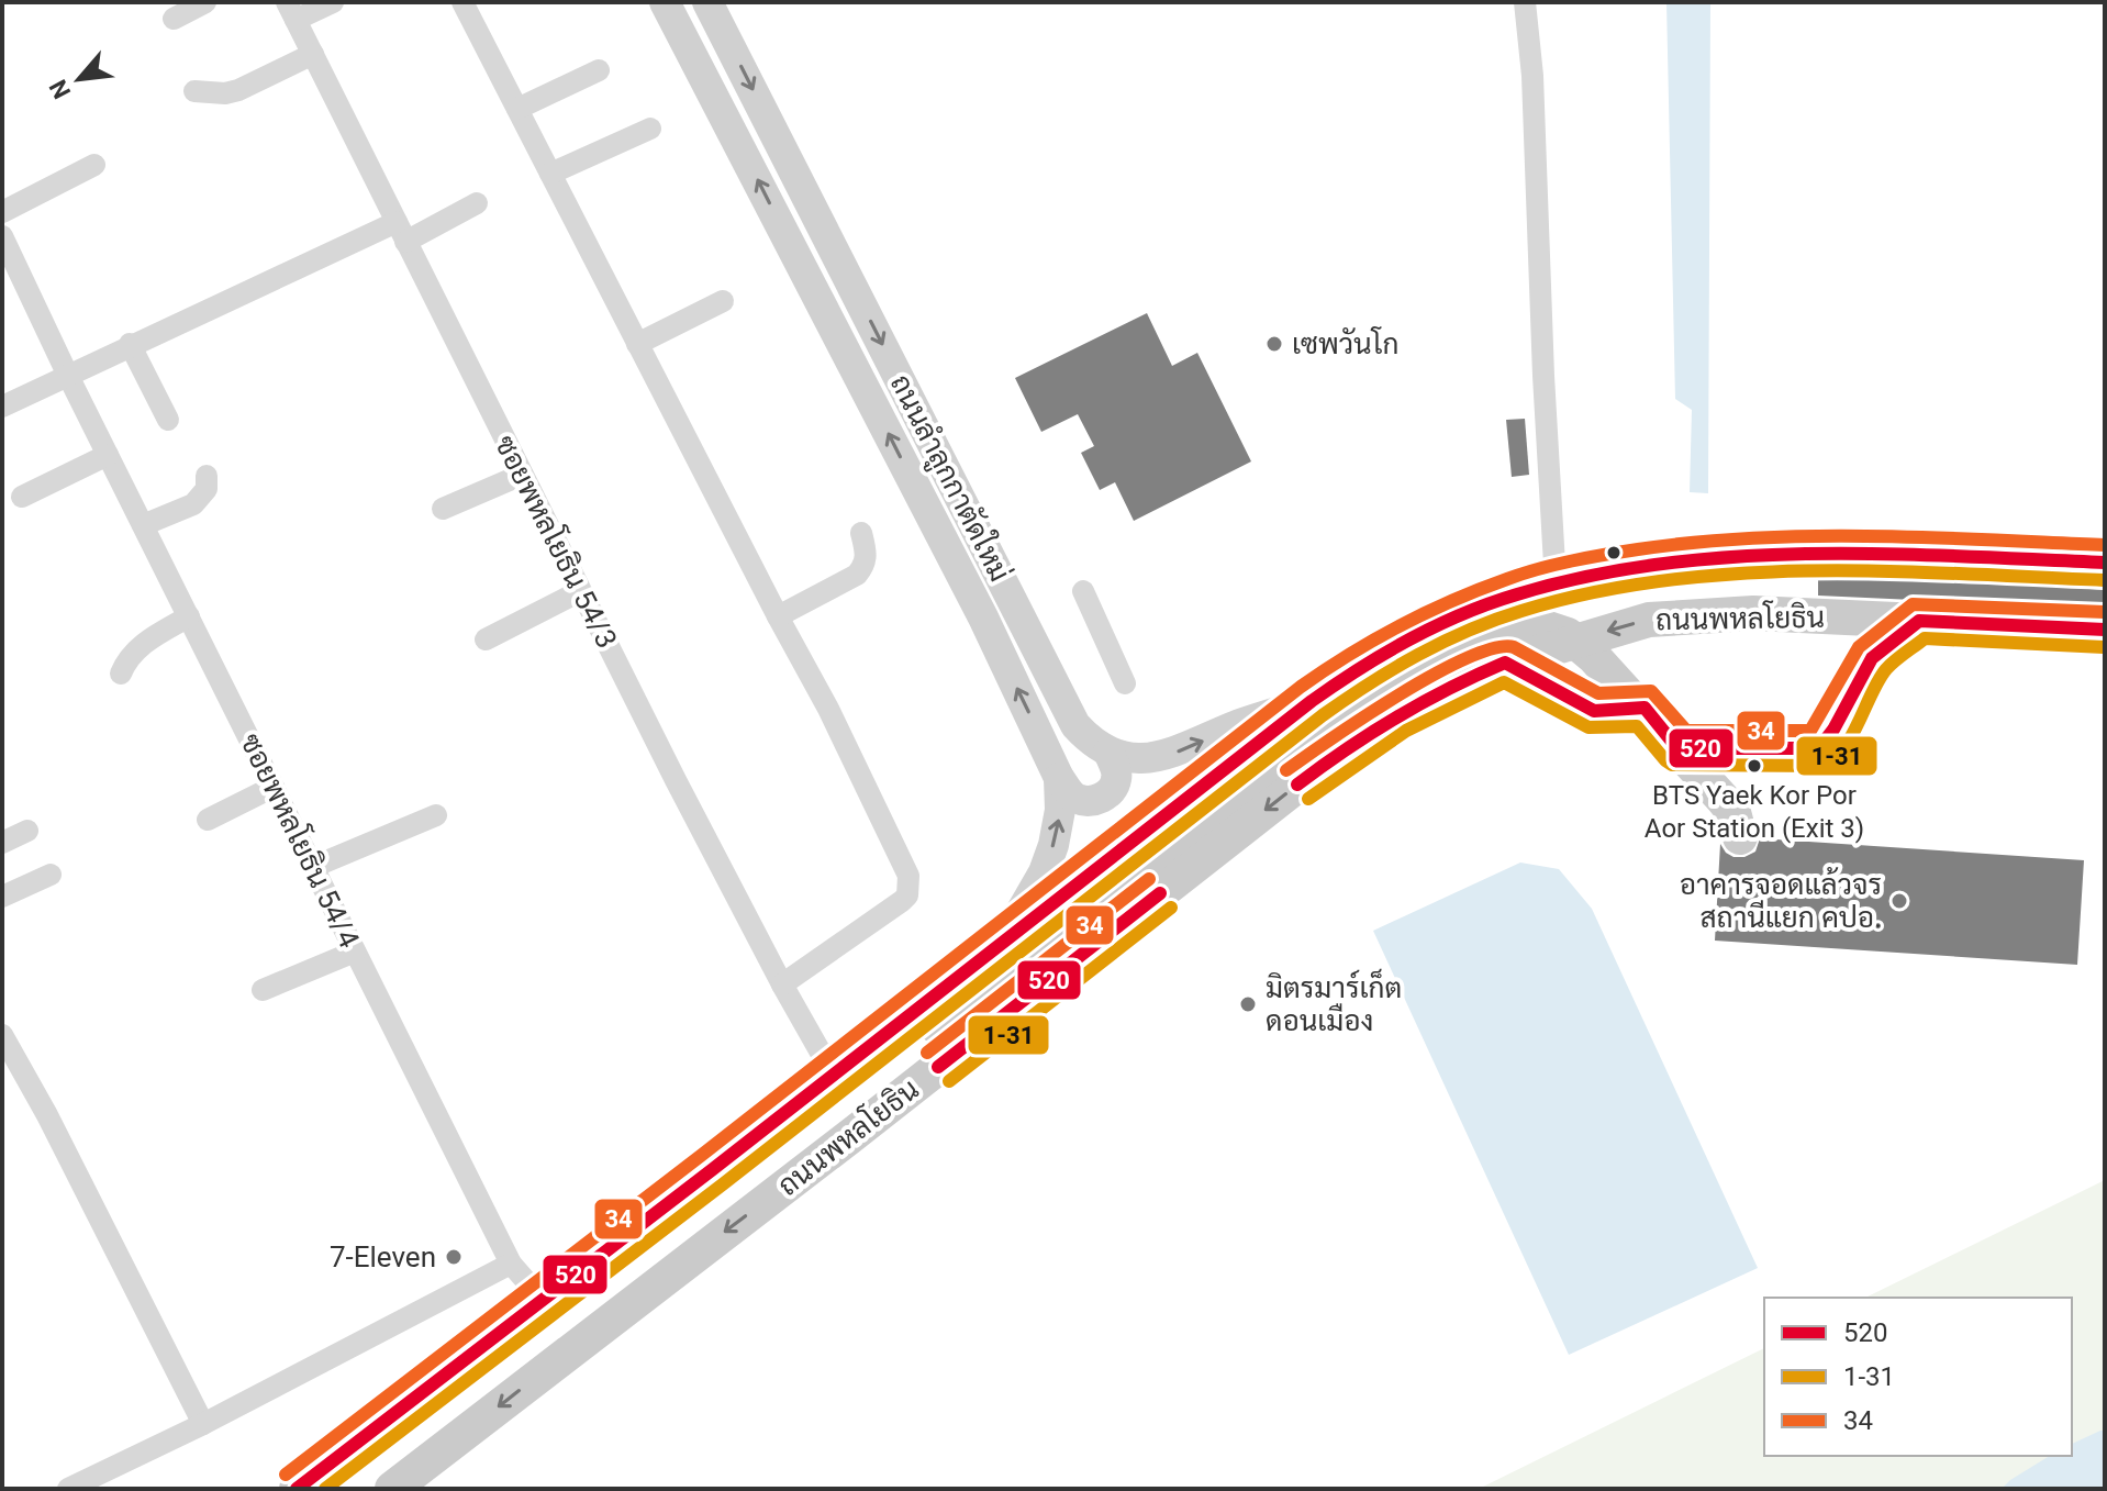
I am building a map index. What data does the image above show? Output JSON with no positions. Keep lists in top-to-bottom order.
{
  "streets": {
    "main road": ["ถนนลำลูกกาตัดใหม่", "ถนนพหลโยธิน"],
    "street": ["ซอยพหลโยธิน 54/3", "ซอยพหลโยธิน 54/4"]
  },
  "crossings": [
    ["ถนนลำลูกกาตัดใหม่", "ถนนพหลโยธิน"],
    ["ซอยพหลโยธิน 54/3", "ถนนพหลโยธิน"],
    ["ถนนพหลโยธิน", "ซอยพหลโยธิน 54/4"]
  ],
  "places": [
    "เซพวันโก",
    "BTS Yaek Kor Por Aor Station (Exit 3)",
    "อาคารจอดแล้วจร สถานีแยก คปอ.",
    "มิตรมาร์เก็ต ดอนเมือง",
    "7-Eleven"
  ],
  "lines": ["transit line 34", "transit line 520", "transit line 1-31"],
  "legend": ["520", "1-31", "34"],
  "north": "bottom left"
}
